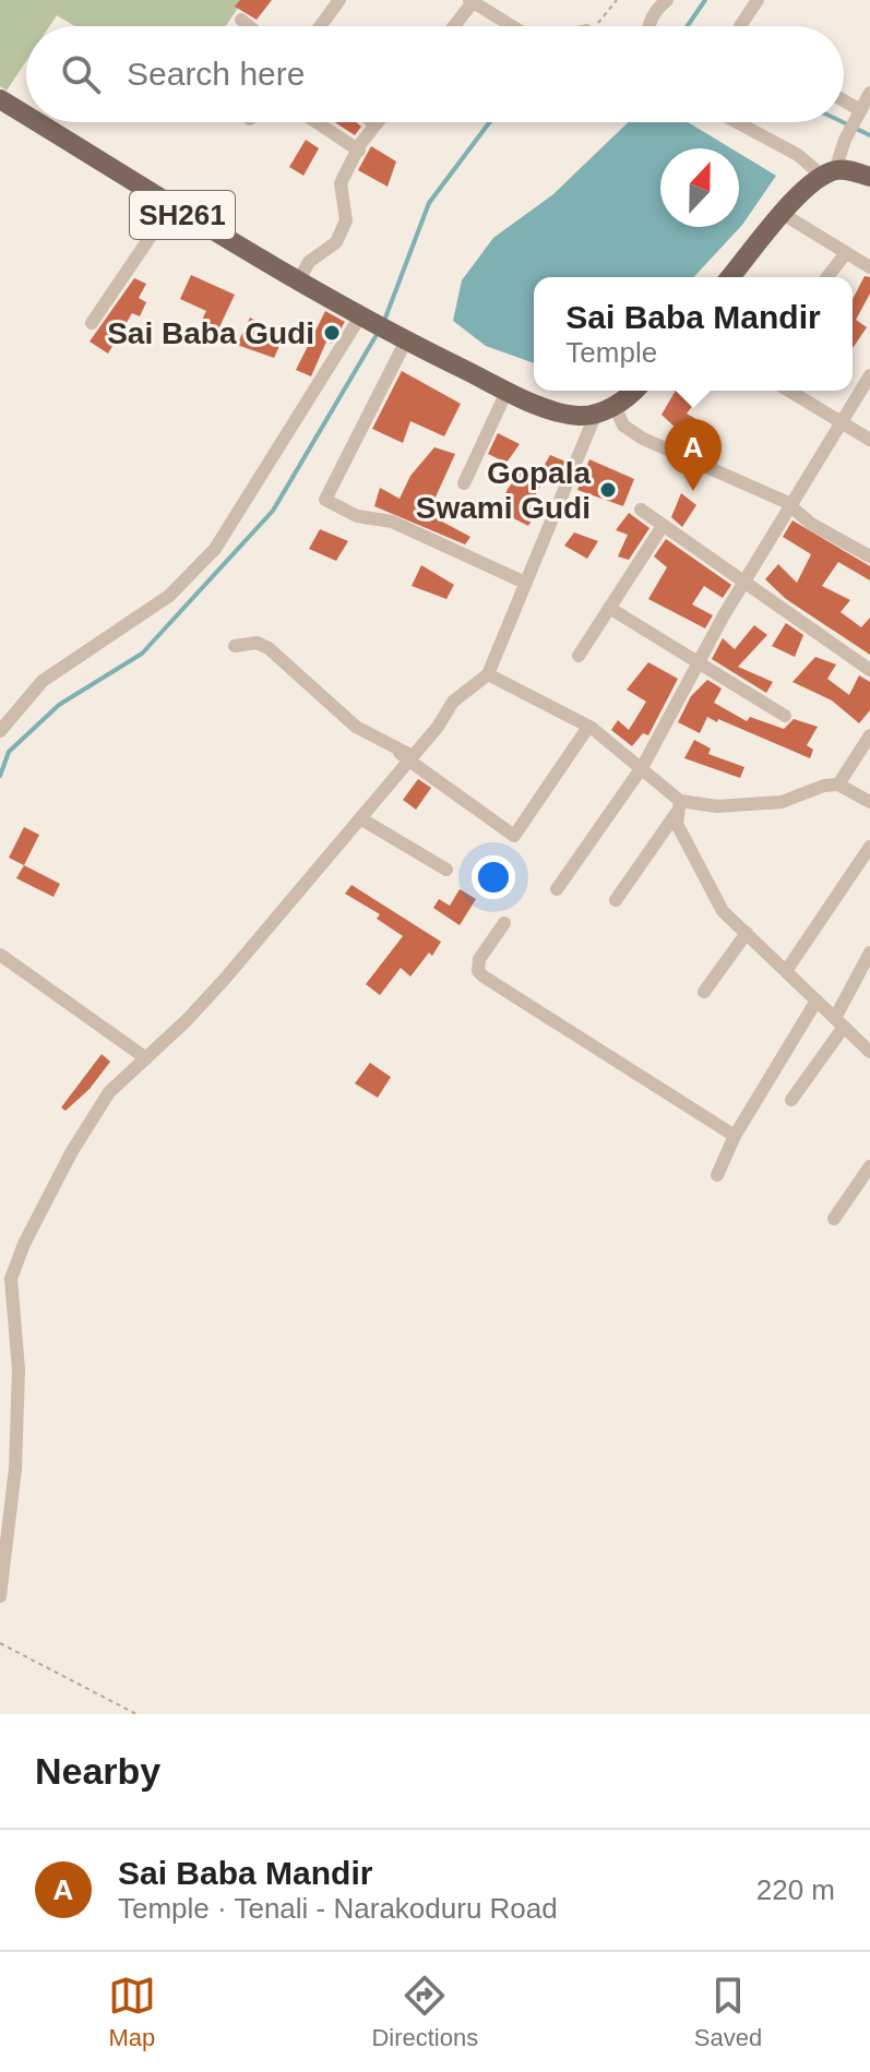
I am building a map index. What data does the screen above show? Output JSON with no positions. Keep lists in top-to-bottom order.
{
  "streets": {
    "main road": ["SH261"]
  },
  "places": ["Sai Baba Gudi", "Gopala Swami Gudi"],
  "north": "top",
  "page": {
    "search": "Search here",
    "popup": ["Sai Baba Mandir", "Temple"],
    "pins": "A",
    "heading": "Nearby",
    "list": [
      {
        "mark": "A",
        "name": "Sai Baba Mandir",
        "note": "Temple · Tenali - Narakoduru Road",
        "value": "220 m"
      }
    ],
    "nav": ["Map", "Directions", "Saved"]
  }
}
